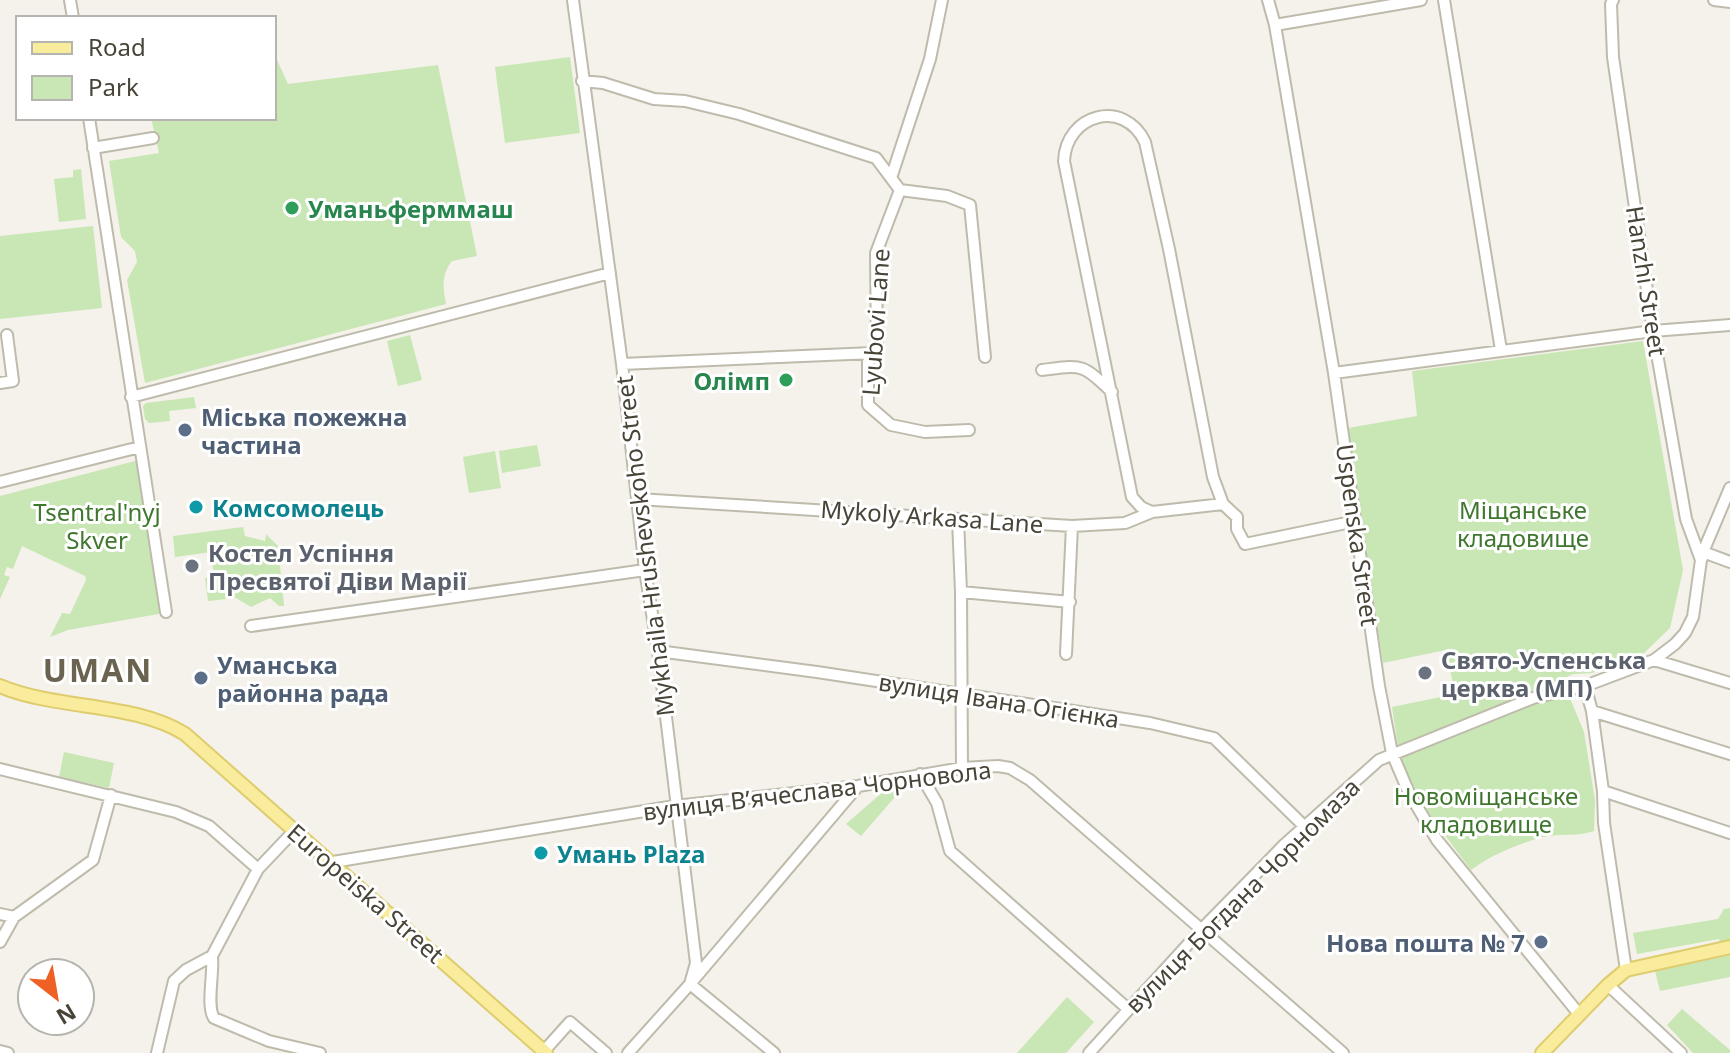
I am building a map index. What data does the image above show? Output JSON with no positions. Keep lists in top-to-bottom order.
{
  "streets": {
    "main road": ["Europeiska Street"],
    "street": [
      "Hanzhi Street",
      "Lyubovi Lane",
      "Mykoly Arkasa Lane",
      "Uspenska Street",
      "Mykhaila Hrushevskoho Street",
      "вулиця Івана Огієнка",
      "вулиця В’ячеслава Чорновола",
      "вулиця Богдана Чорномаза"
    ]
  },
  "crossings": [
    ["Mykoly Arkasa Lane", "Mykhaila Hrushevskoho Street"],
    ["Uspenska Street", "вулиця Богдана Чорномаза"],
    ["Mykhaila Hrushevskoho Street", "вулиця Івана Огієнка"],
    ["Mykhaila Hrushevskoho Street", "вулиця В’ячеслава Чорновола"],
    ["вулиця Івана Огієнка", "вулиця Богдана Чорномаза"],
    ["вулиця В’ячеслава Чорновола", "Europeiska Street"],
    ["вулиця В’ячеслава Чорновола", "вулиця Богдана Чорномаза"]
  ],
  "districts": ["UMAN"],
  "parks": ["Міщанське кладовище", "Tsentral'nyj Skver", "Новоміщанське кладовище"],
  "places": [
    "Уманьферммаш",
    "Олімп",
    "Міська пожежна частина",
    "Комсомолець",
    "Костел Успіння Пресвятої Діви Марії",
    "Свято-Успенська церква (МП)",
    "Уманська районна рада",
    "Умань Plaza",
    "Нова пошта № 7"
  ],
  "legend": ["Road", "Park"],
  "north": "bottom right"
}
